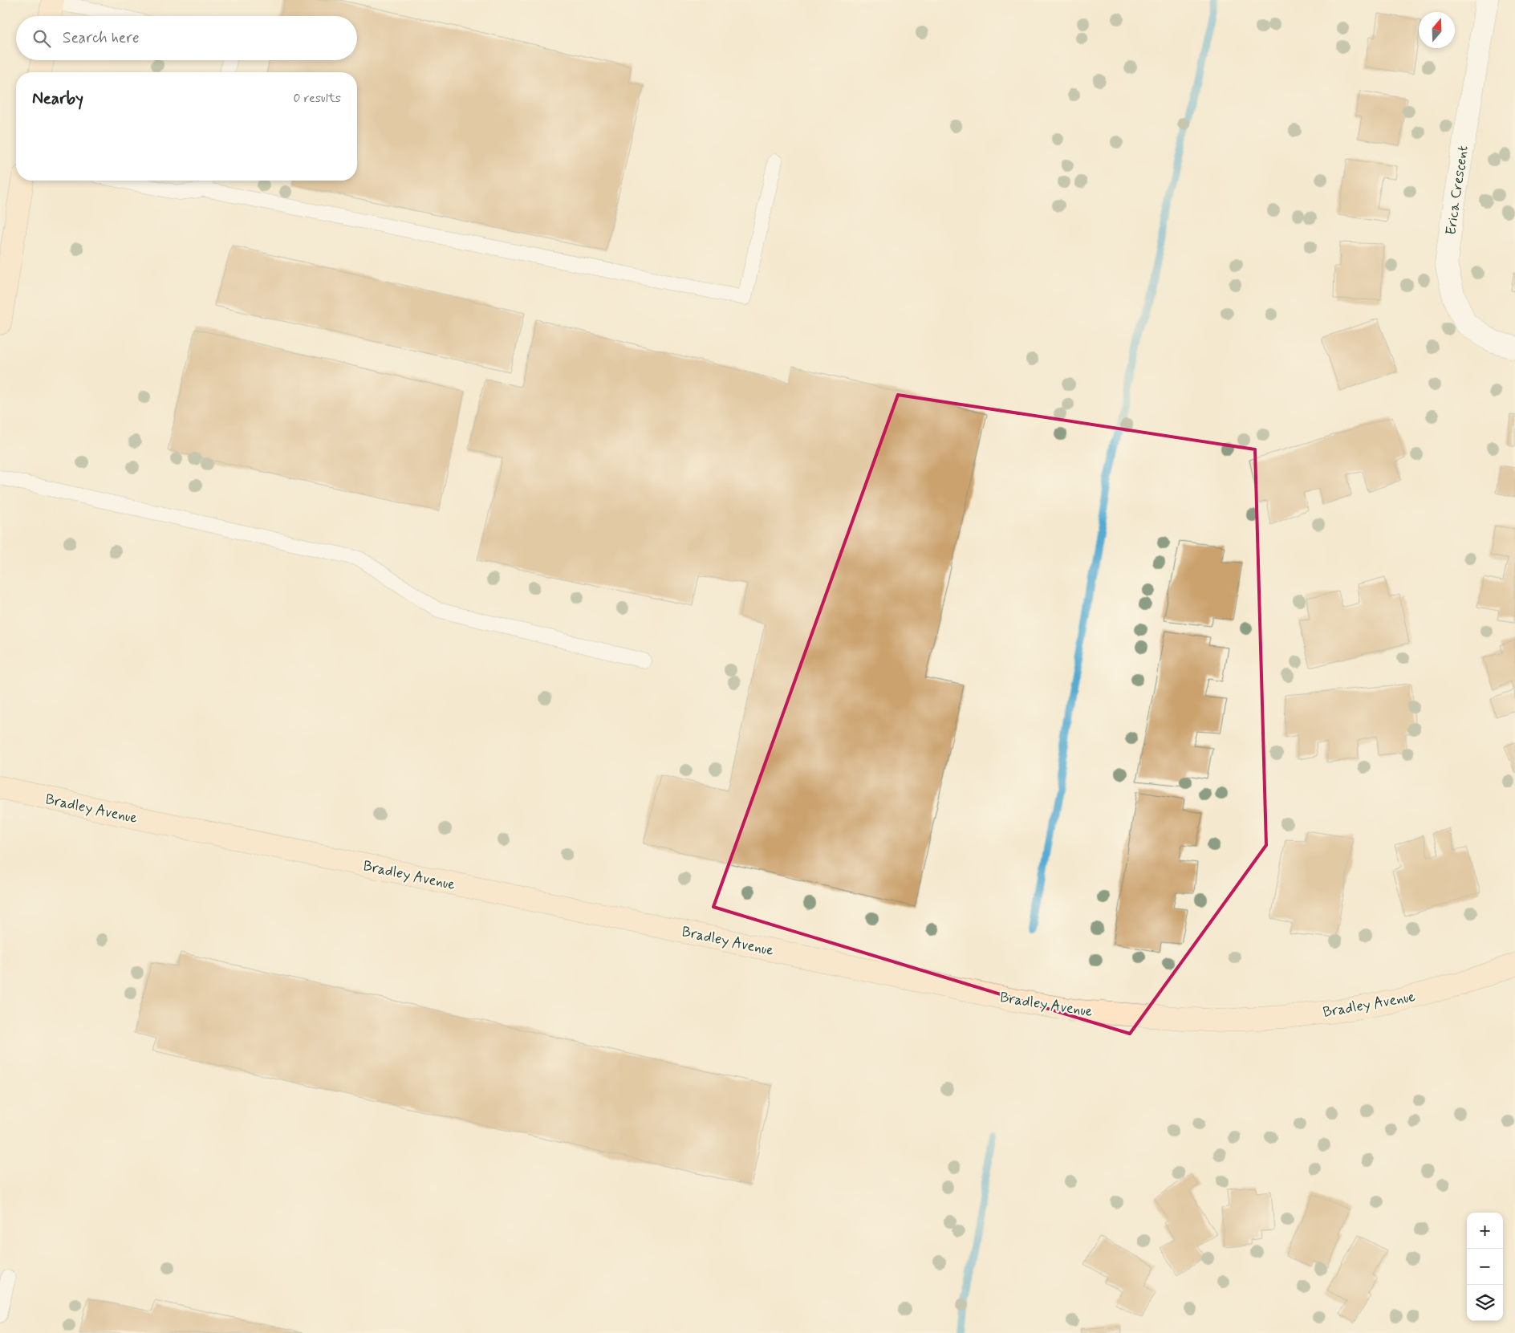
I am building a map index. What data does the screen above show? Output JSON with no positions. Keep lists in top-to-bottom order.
{
  "streets": {
    "main road": ["Bradley Avenue"],
    "street": ["Erica Crescent"]
  },
  "north": "top",
  "page": {
    "search": "Search here",
    "heading": ["Nearby", "0 results"],
    "map_buttons": ["+", "−"]
  }
}
